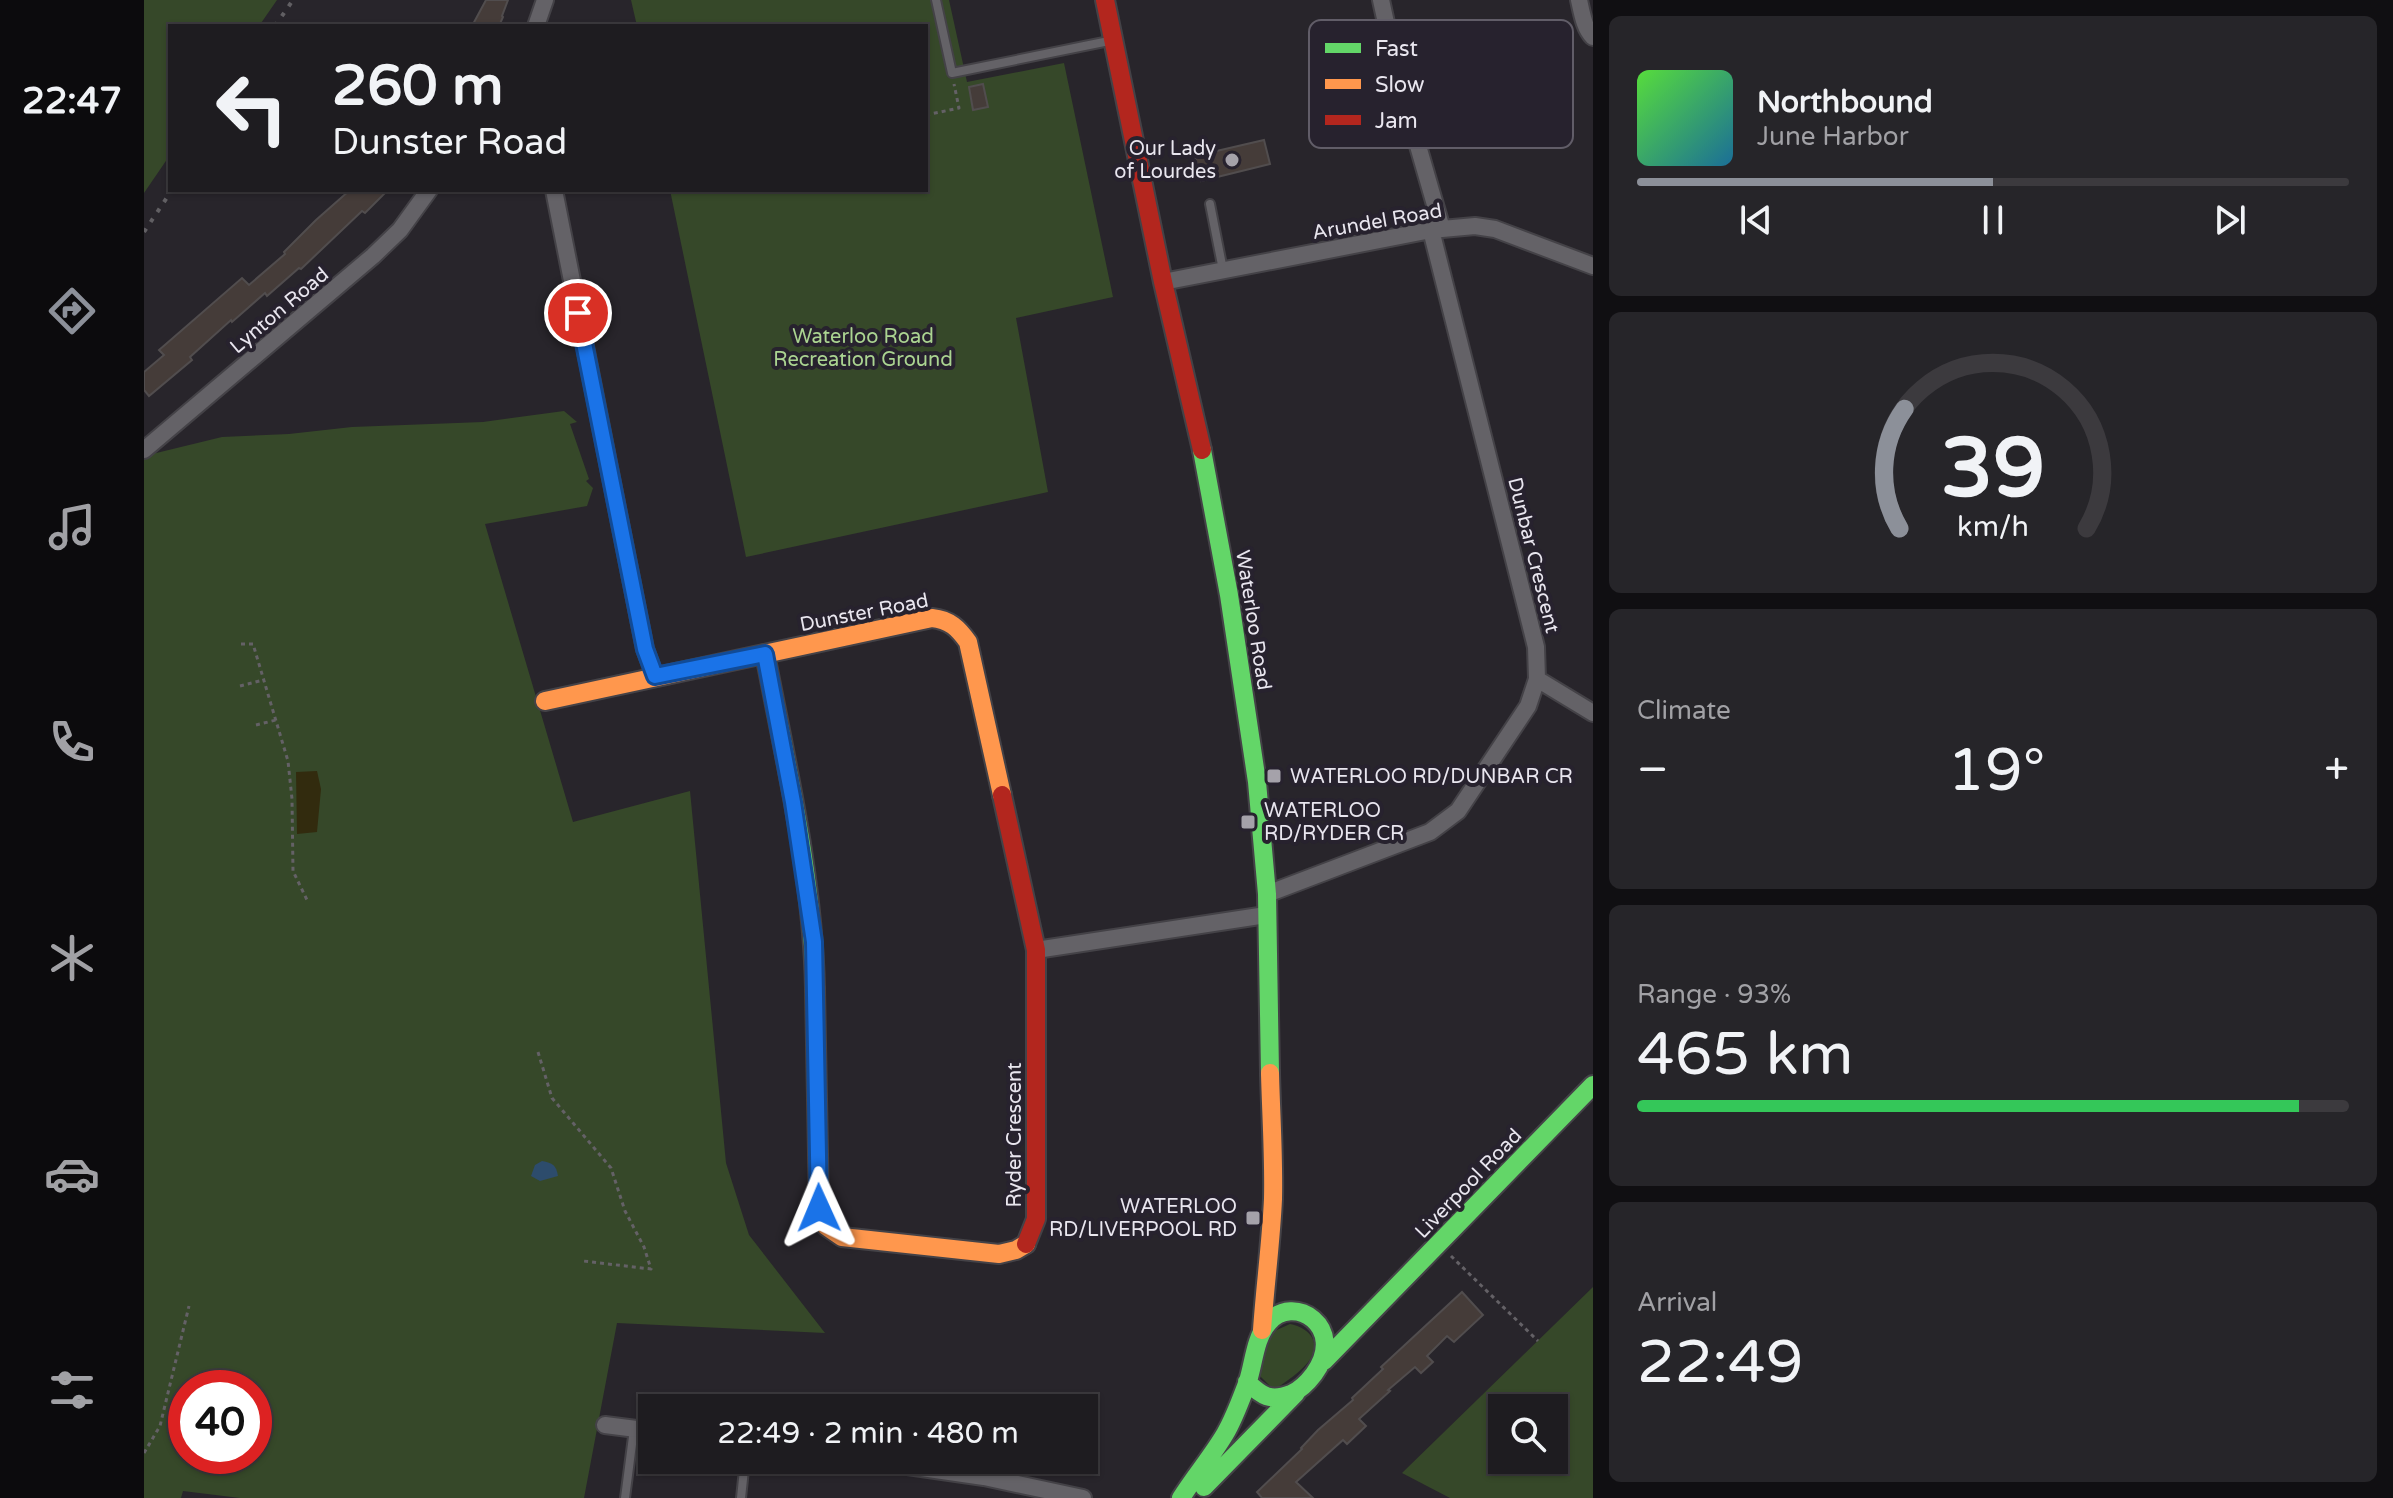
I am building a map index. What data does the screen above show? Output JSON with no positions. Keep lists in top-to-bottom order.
{
  "streets": {
    "main road": [
      "Dunster Road",
      "Waterloo Road",
      "Ryder Crescent",
      "Liverpool Road"
    ],
    "street": ["Arundel Road", "Lynton Road", "Dunbar Crescent"]
  },
  "crossings": [
    ["Arundel Road", "Dunbar Crescent"],
    ["Arundel Road", "Waterloo Road"],
    ["Dunbar Crescent", "Waterloo Road"],
    ["Dunster Road", "Ryder Crescent"],
    ["Waterloo Road", "Liverpool Road"]
  ],
  "parks": ["Waterloo Road Recreation Ground"],
  "places": {
    "other": ["Our Lady of Lourdes"],
    "transit": ["WATERLOO RD/DUNBAR CR", "WATERLOO RD/RYDER CR", "WATERLOO RD/LIVERPOOL RD"]
  },
  "legend": ["Fast", "Slow", "Jam"],
  "page": {
    "tabs": "22:47",
    "turn": ["260 m", "Dunster Road"],
    "song": ["Northbound", "June Harbor"],
    "tile": [
      "Climate",
      ["Range · 93%", "465 km"],
      ["Arrival", "22:49"]
    ],
    "heat": ["−", "19°", "+"],
    "limit": "40",
    "trip": "22:49 · 2 min · 480 m",
    "gauge": ["39", "km/h"]
  }
}
